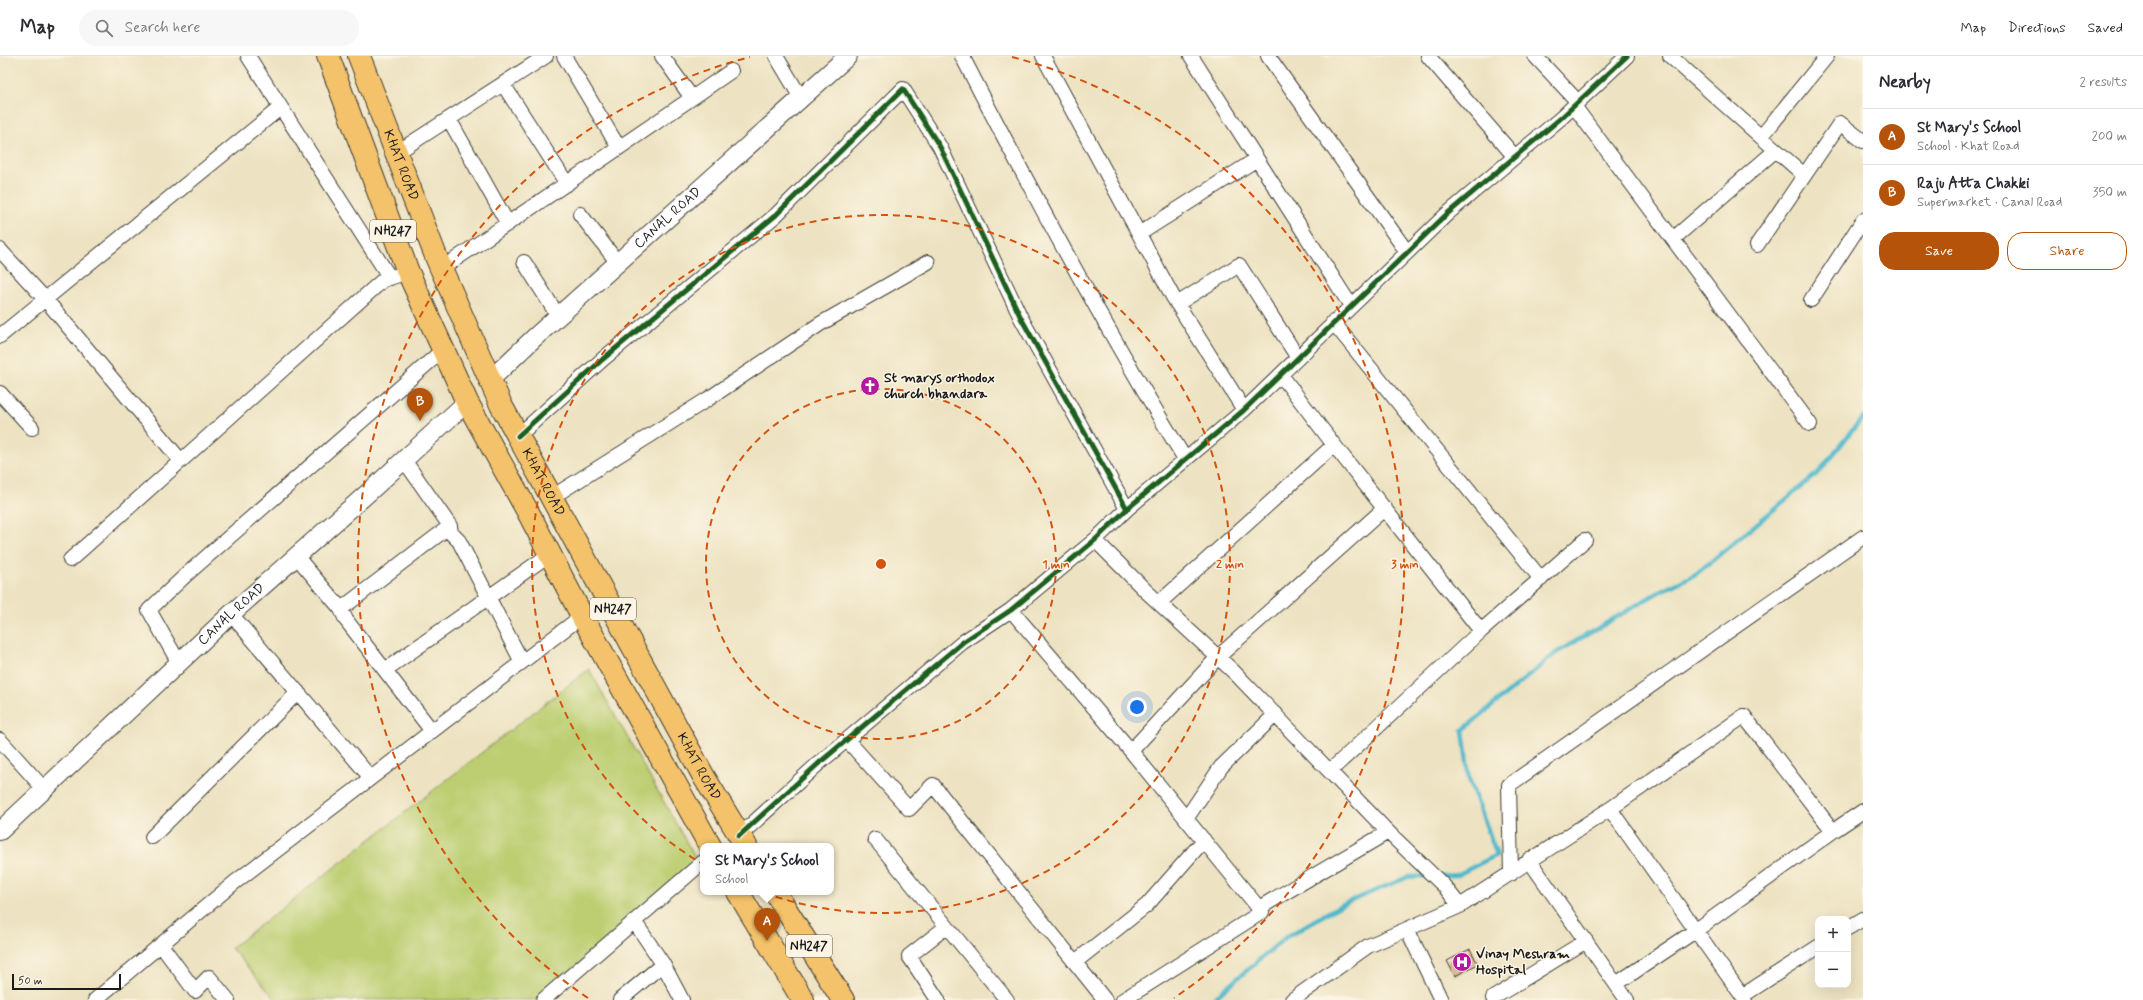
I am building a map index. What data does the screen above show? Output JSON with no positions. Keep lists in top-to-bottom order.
{
  "streets": {
    "highway": ["KHAT ROAD", "NH247"],
    "street": ["CANAL ROAD"]
  },
  "crossings": [
    ["KHAT ROAD", "CANAL ROAD"]
  ],
  "places": {
    "church": ["St marys orthodox church bhandara"],
    "hospital": ["Vinay Meshram Hospital"]
  },
  "scale_bar": "50 m",
  "page": {
    "header": "Map",
    "search": "Search here",
    "nav": ["Map", "Directions", "Saved"],
    "heading": ["Nearby", "2 results"],
    "list": [
      {
        "mark": "A",
        "name": "St Mary's School",
        "note": "School · Khat Road",
        "value": "200 m"
      },
      {
        "mark": "B",
        "name": "Raju Atta Chakki",
        "note": "Supermarket · Canal Road",
        "value": "350 m"
      }
    ],
    "buttons": ["Save", "Share"],
    "pins": ["B", "A"],
    "popup": ["St Mary's School", "School"],
    "map_buttons": ["+", "−"],
    "scale": "50 m"
  },
  "rings": ["1 min", "2 min", "3 min"]
}
